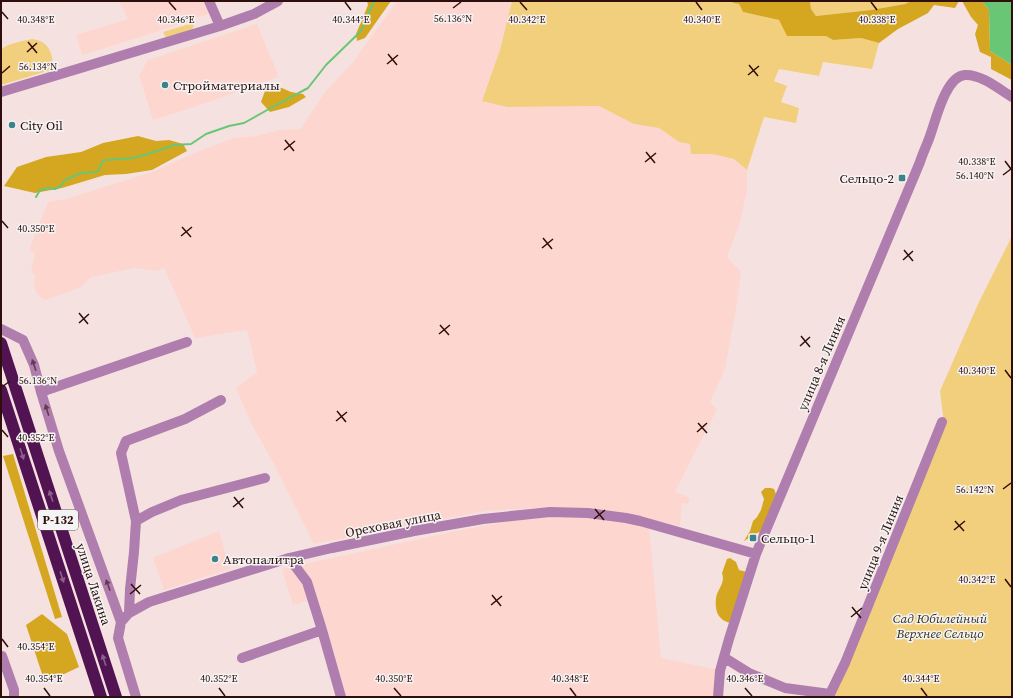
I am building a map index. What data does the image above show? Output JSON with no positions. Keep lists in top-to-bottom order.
{
  "streets": {
    "highway": ["Р-132", "улица Лакина"],
    "street": ["улица 8-я Линия", "Ореховая улица", "улица 9-я Линия"]
  },
  "crossings": [
    ["улица 8-я Линия", "Ореховая улица"],
    ["улица 8-я Линия", "улица 9-я Линия"]
  ],
  "parks": ["Сад Юбилейный Верхнее Сельцо"],
  "places": {
    "other": ["Стройматериалы", "City Oil", "Автопалитра"],
    "transit": ["Сельцо-2", "Сельцо-1"]
  },
  "coordinates": [
    "56.136°N",
    "40.348°E",
    "40.346°E",
    "40.344°E",
    "40.342°E",
    "40.340°E",
    "40.338°E",
    "56.134°N",
    "56.140°N",
    "40.350°E",
    "40.352°E",
    "56.142°N",
    "40.354°E"
  ]
}
